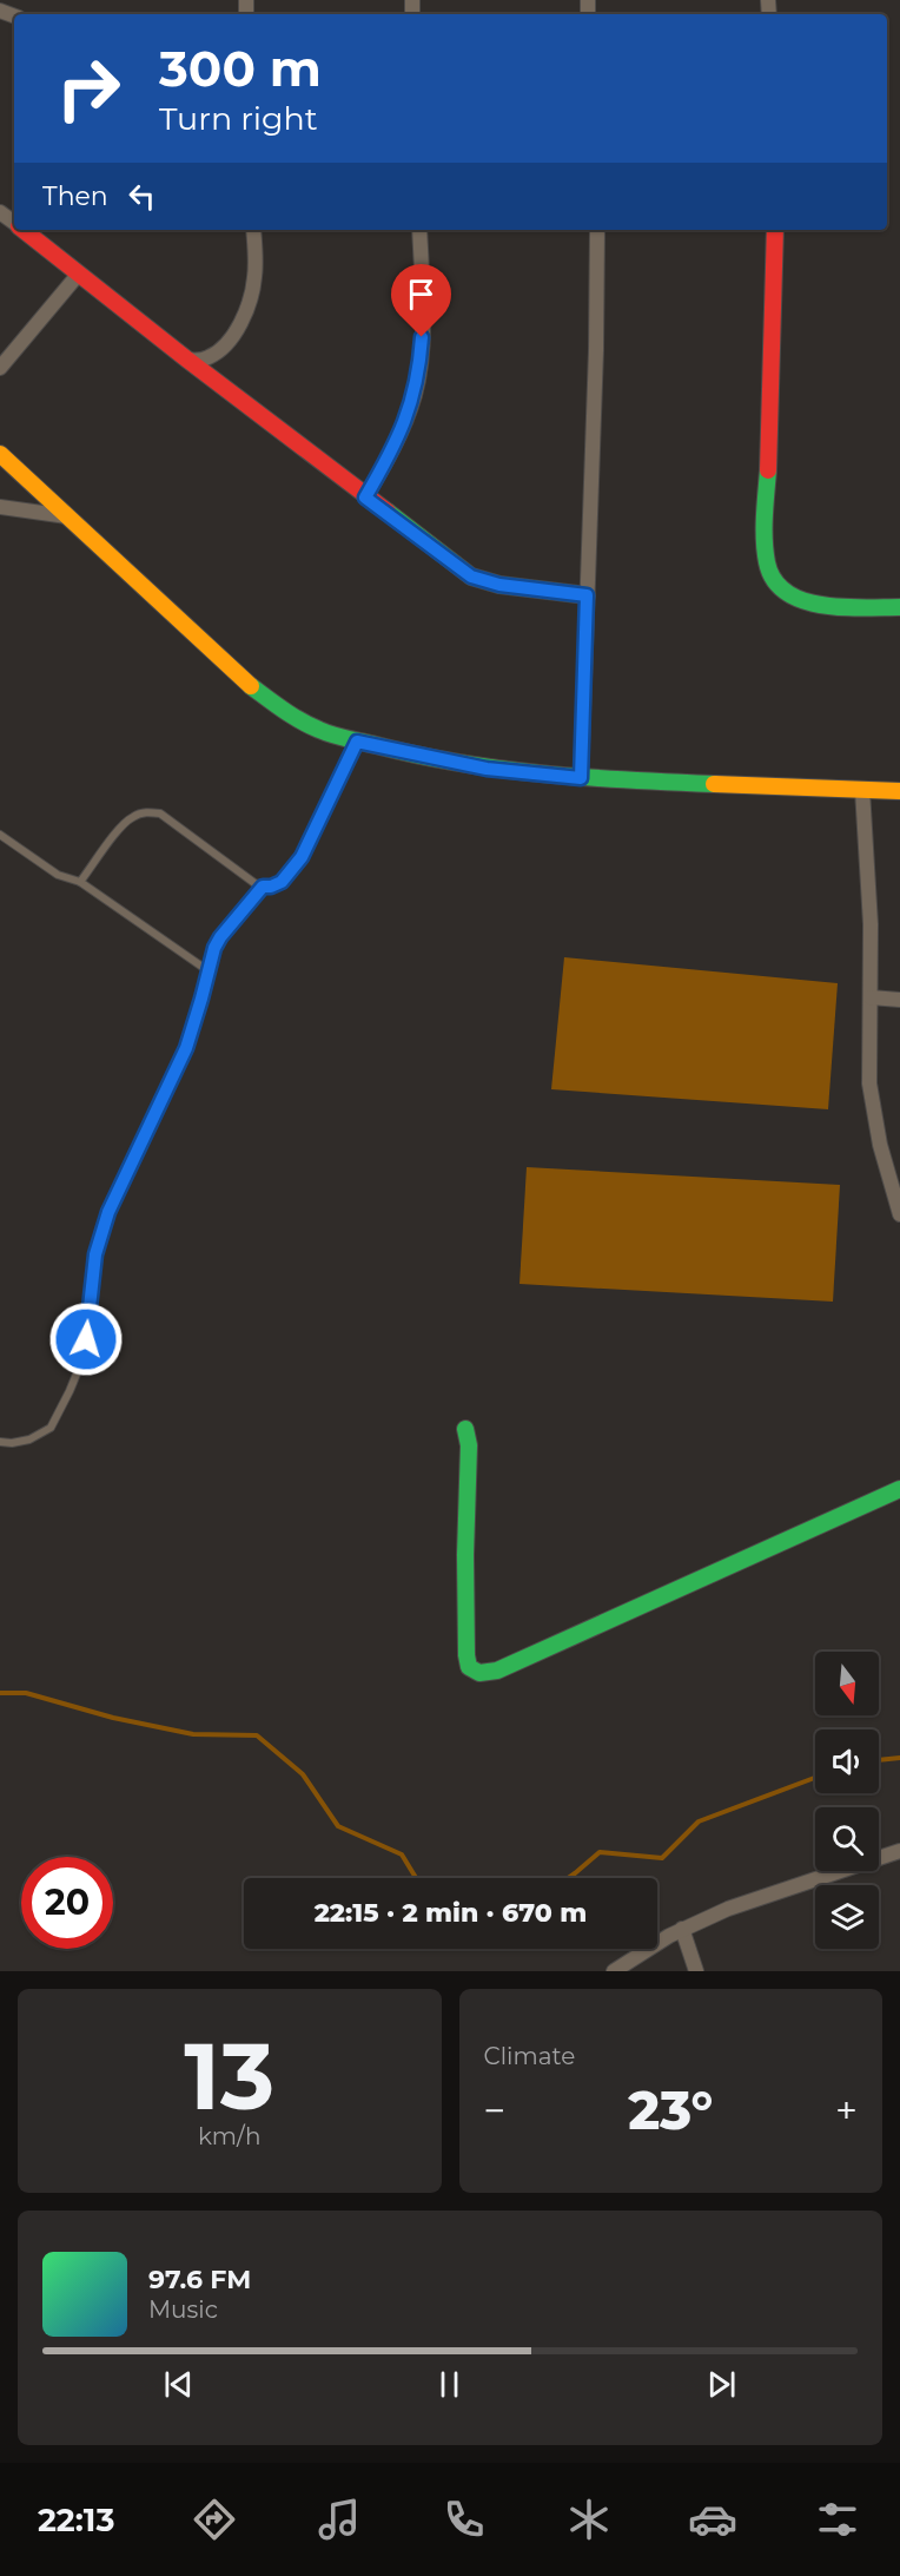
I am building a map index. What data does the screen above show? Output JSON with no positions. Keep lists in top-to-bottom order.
{
  "north": "bottom",
  "page": {
    "turn": ["300 m", "Turn right"],
    "then": "Then",
    "limit": "20",
    "trip": "22:15 · 2 min · 670 m",
    "tile": [
      ["13", "km/h"],
      "Climate"
    ],
    "heat": ["−", "23°", "+"],
    "song": ["97.6 FM", "Music"],
    "tabs": "22:13"
  }
}
